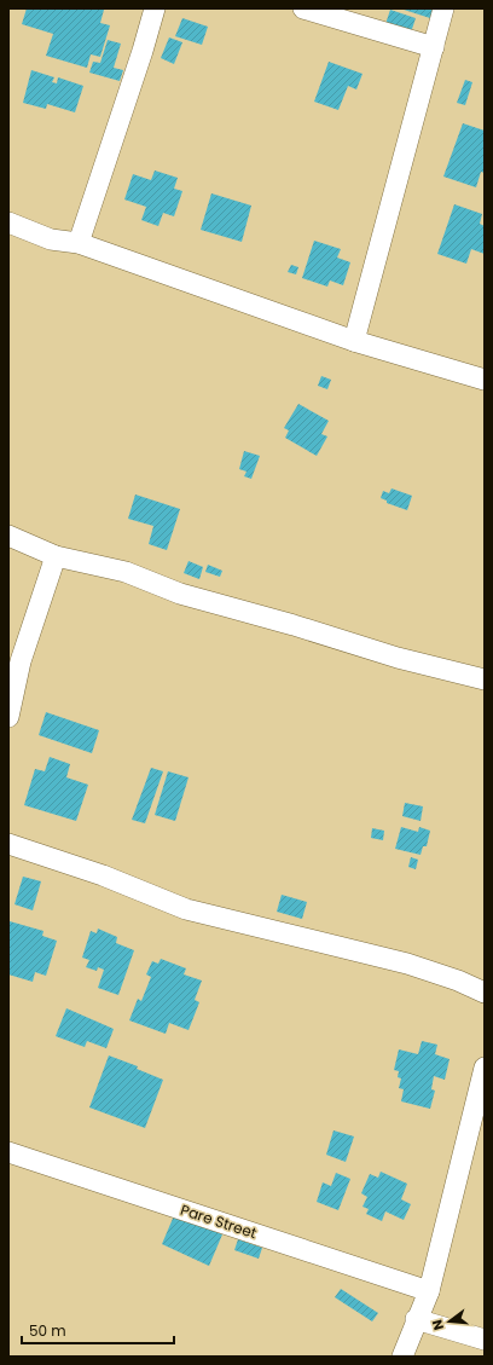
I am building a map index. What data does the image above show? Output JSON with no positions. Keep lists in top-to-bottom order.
{
  "streets": {
    "street": ["Pare Street"]
  },
  "scale_bar": "50 m",
  "north": "left"
}
